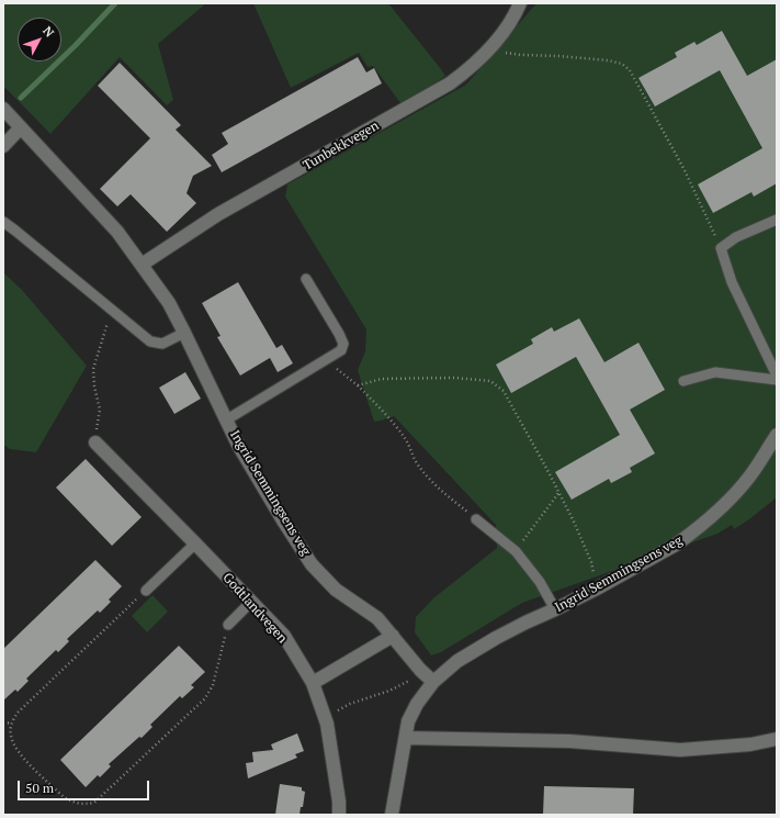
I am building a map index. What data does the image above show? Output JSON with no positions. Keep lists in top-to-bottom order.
{
  "streets": {
    "street": ["Tunbekkvegen", "Ingrid Semmingsens veg", "Godtlandvegen"]
  },
  "scale_bar": "50 m",
  "north": "top right"
}
